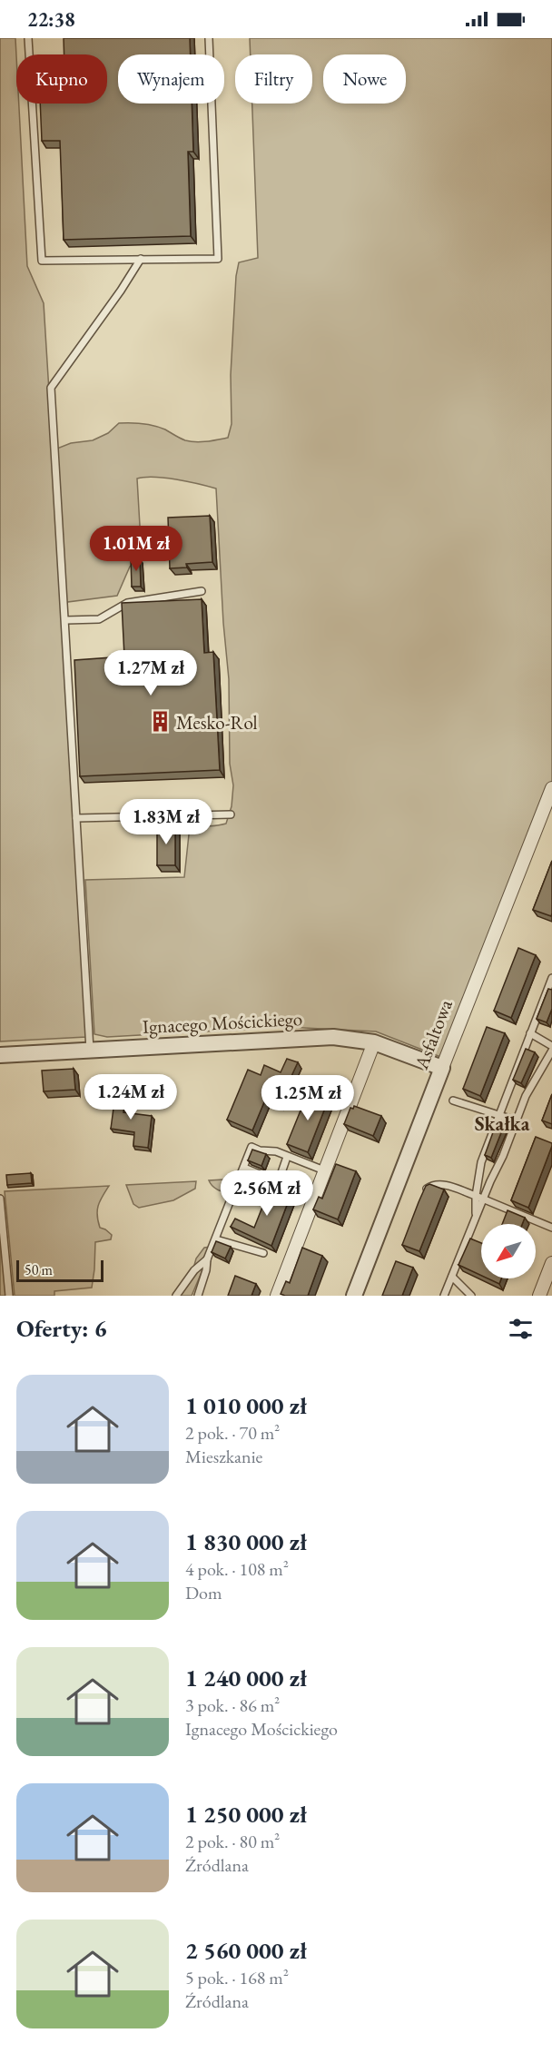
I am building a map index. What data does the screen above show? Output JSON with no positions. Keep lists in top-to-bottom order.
{
  "streets": {
    "street": ["Ignacego Mościckiego", "Asfaltowa"]
  },
  "crossings": [
    ["Ignacego Mościckiego", "Asfaltowa"]
  ],
  "districts": ["Skałka"],
  "places": {
    "building": ["Mesko-Rol"]
  },
  "scale_bar": "50 m",
  "north": "bottom left",
  "page": {
    "status": "22:38",
    "chip": [
      "Kupno",
      "Wynajem",
      "Filtry",
      "Nowe"
    ],
    "price": [
      "1.01M zł",
      "1.27M zł",
      "1.83M zł",
      "1.24M zł",
      "1.25M zł",
      "2.56M zł"
    ],
    "scale": "50 m",
    "heading": "Oferty: 6",
    "list": [
      {
        "name": "1 010 000 zł",
        "note": "2 pok. · 70 m² · Mieszkanie"
      },
      {
        "name": "1 830 000 zł",
        "note": "4 pok. · 108 m² · Dom"
      },
      {
        "name": "1 240 000 zł",
        "note": "3 pok. · 86 m² · Ignacego Mościckiego"
      },
      {
        "name": "1 250 000 zł",
        "note": "2 pok. · 80 m² · Źródlana"
      },
      {
        "name": "2 560 000 zł",
        "note": "5 pok. · 168 m² · Źródlana"
      }
    ]
  }
}
